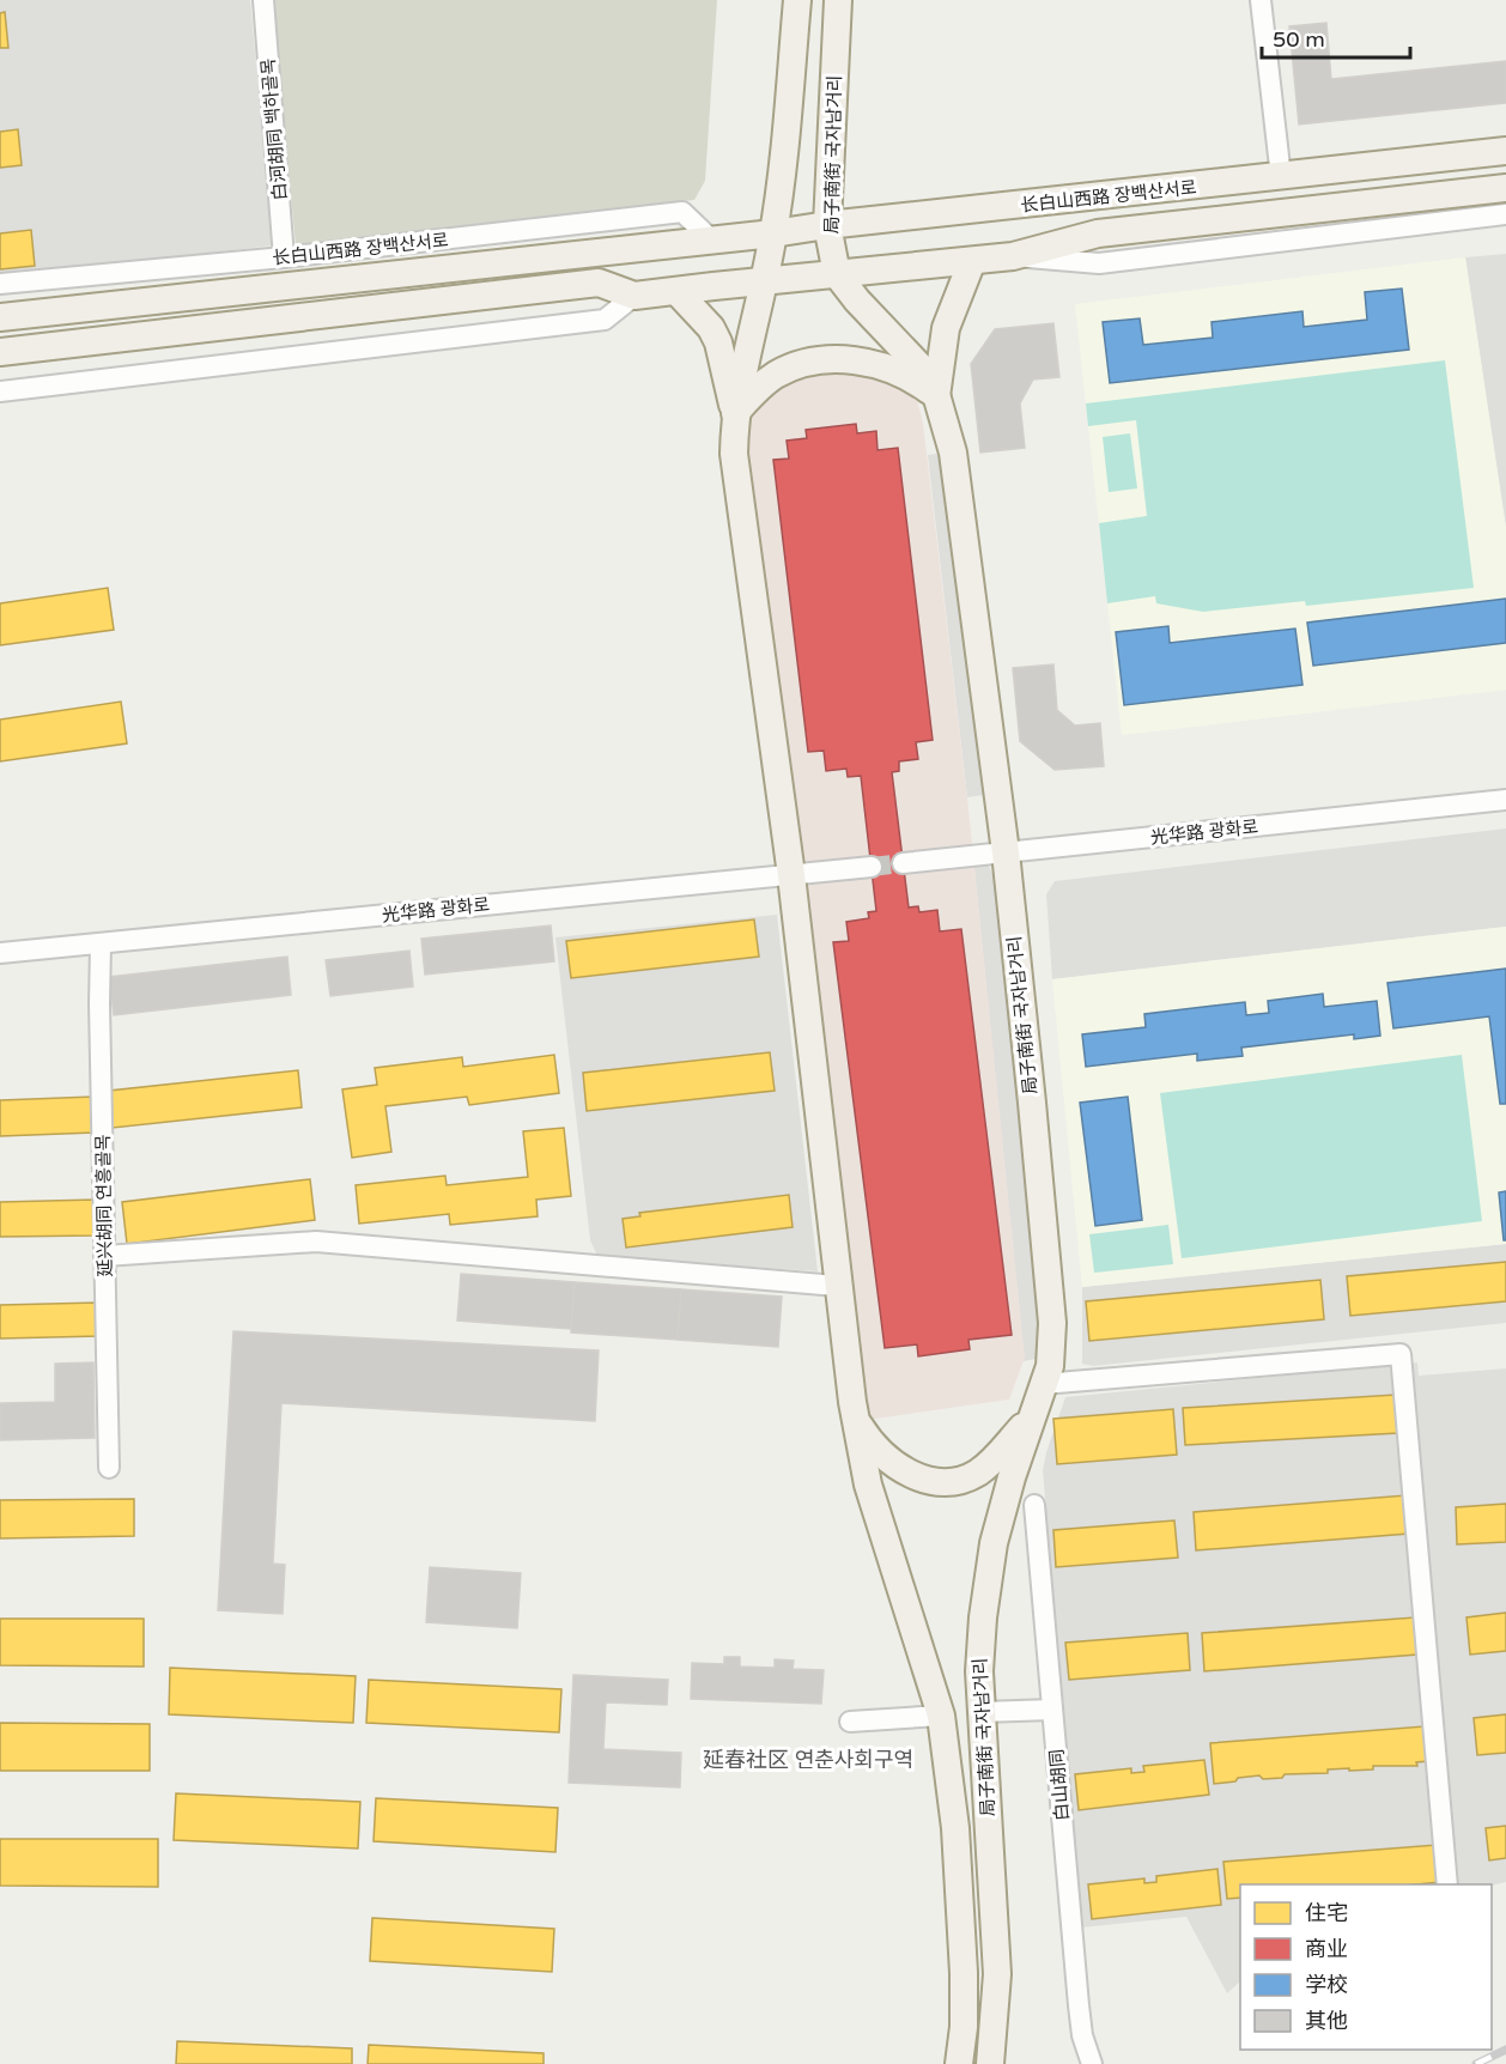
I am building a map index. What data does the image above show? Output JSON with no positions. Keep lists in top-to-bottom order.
{
  "streets": {
    "main road": ["局子南街 국자남거리", "长白山西路 장백산서로"],
    "street": [
      "白河胡同 백하골목",
      "光华路 광화로",
      "延兴胡同 연흥골목",
      "白山胡同"
    ]
  },
  "crossings": [
    ["白河胡同 백하골목", "长白山西路 장백산서로"],
    ["局子南街 국자남거리", "长白山西路 장백산서로"],
    ["局子南街 국자남거리", "光华路 광화로"],
    ["光华路 광화로", "延兴胡同 연흥골목"]
  ],
  "districts": ["延春社区 연춘사회구역"],
  "legend": [
    "住宅",
    "商业",
    "学校",
    "其他"
  ],
  "scale_bar": "50 m"
}
